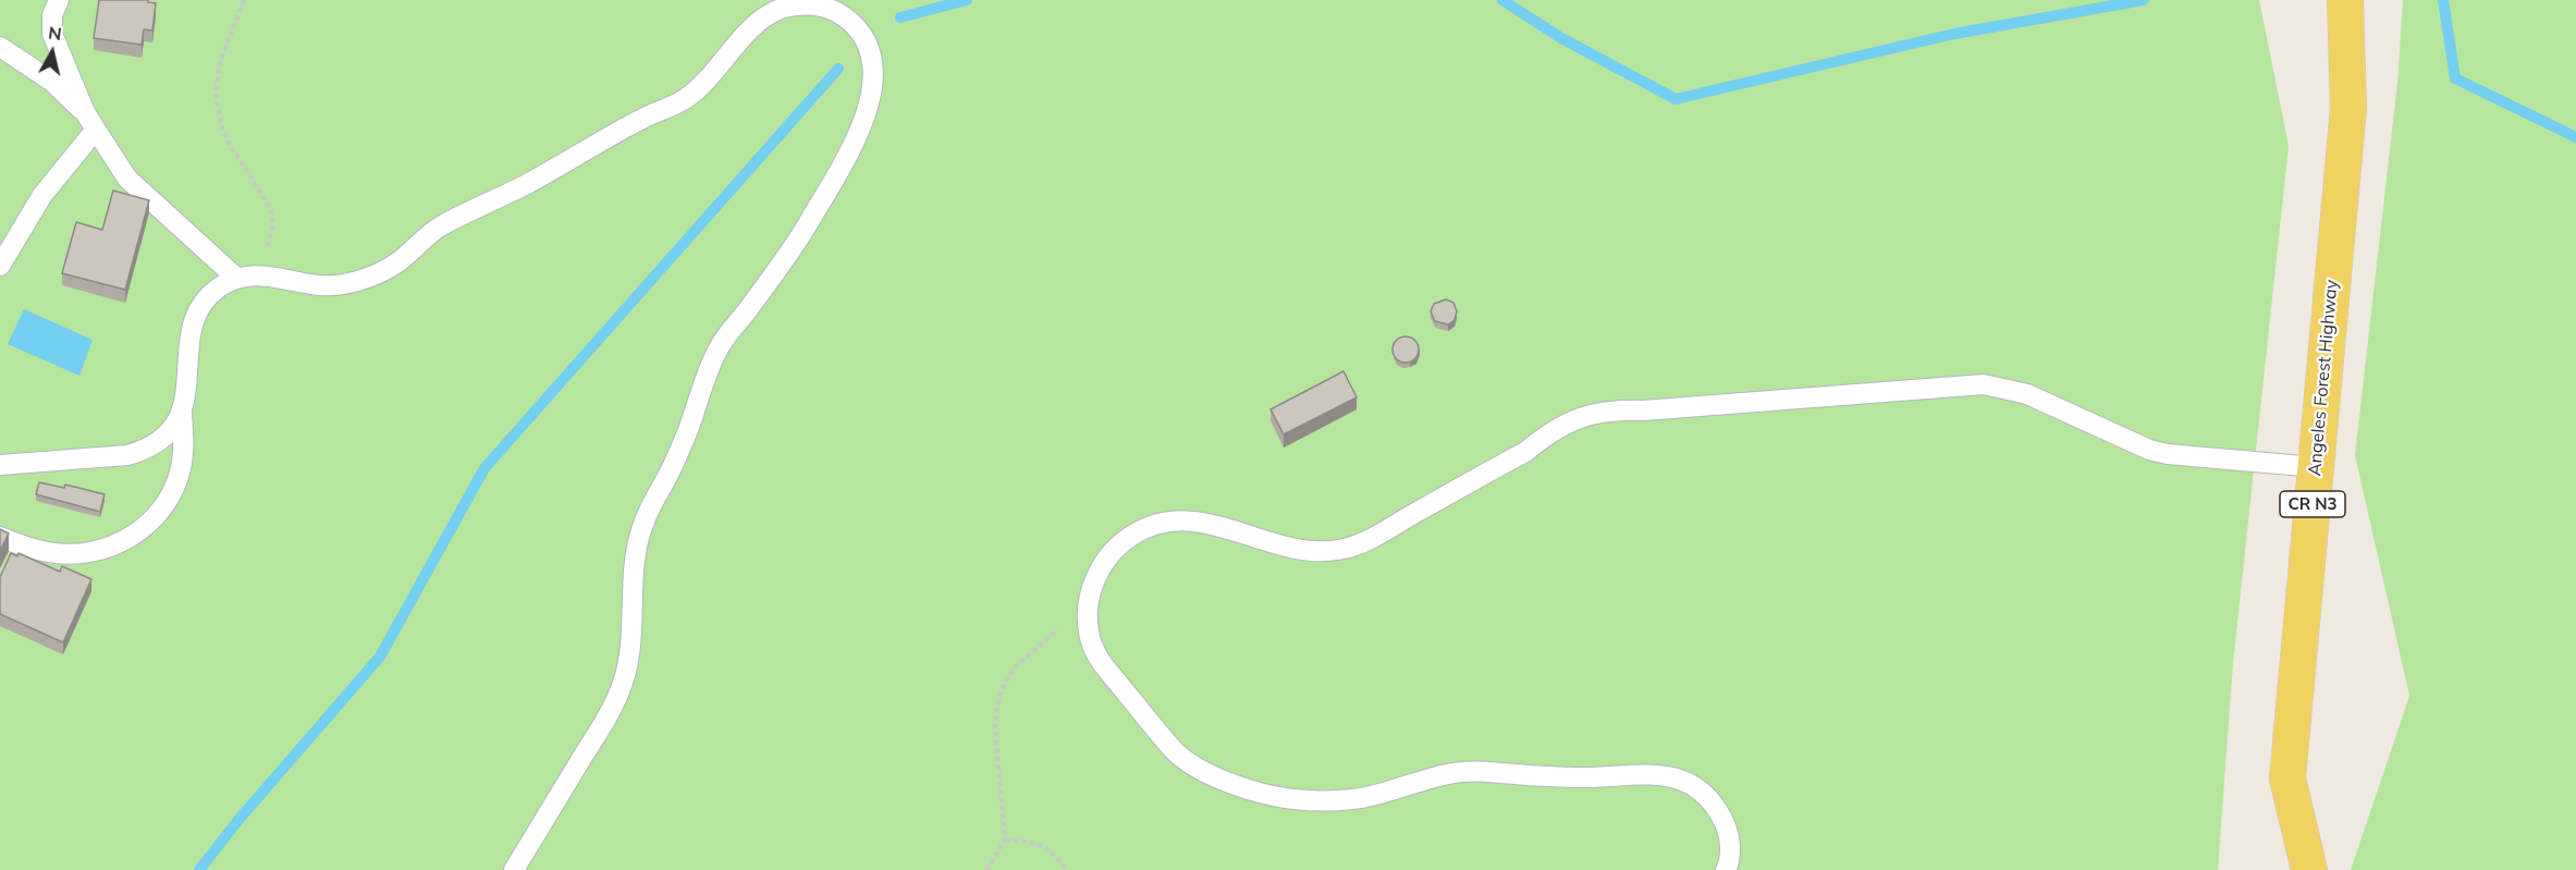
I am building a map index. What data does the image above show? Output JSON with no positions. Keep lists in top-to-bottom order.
{
  "streets": {
    "main road": ["Angeles Forest Highway", "CR N3"]
  },
  "north": "top"
}
